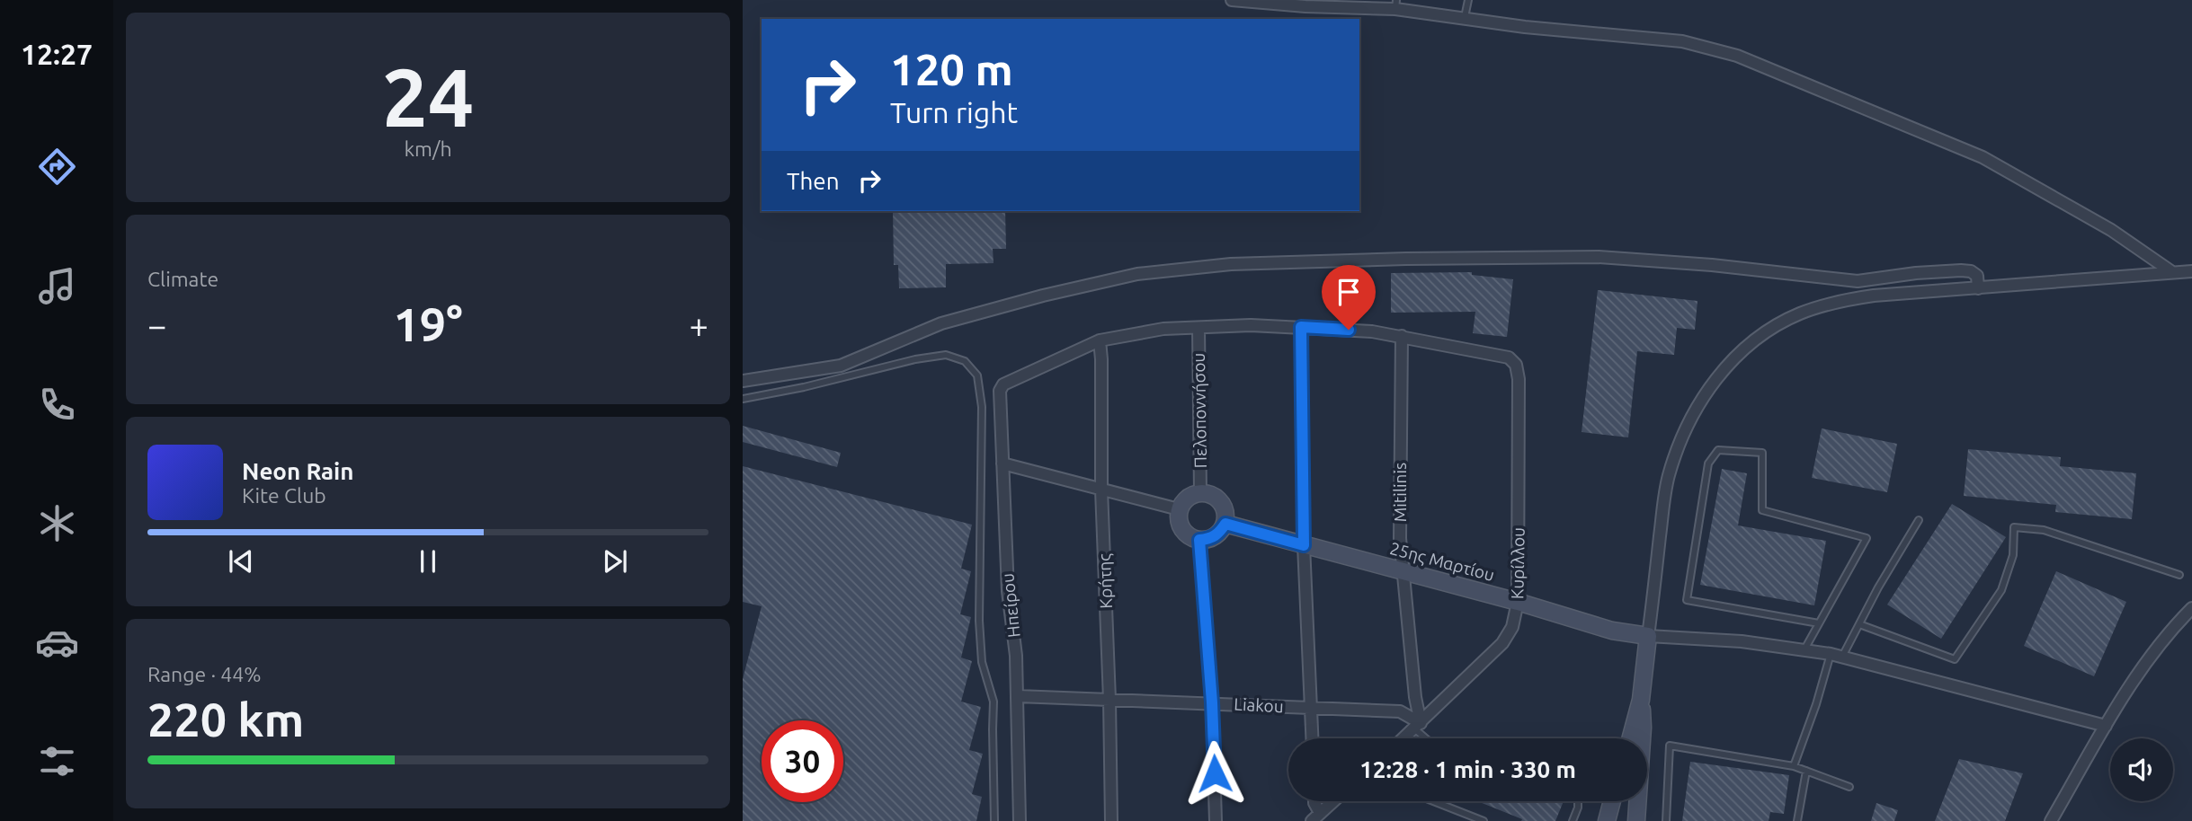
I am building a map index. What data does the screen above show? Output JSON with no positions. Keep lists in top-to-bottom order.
{
  "streets": {
    "street": [
      "Πελοποννήσου",
      "Mitilinis",
      "25ης Μαρτίου",
      "Κυρίλλου",
      "Κρήτης",
      "Ηπείρου",
      "Liakou"
    ]
  },
  "crossings": [
    ["Πελοποννήσου", "Mitilinis"],
    ["Πελοποννήσου", "25ης Μαρτίου"],
    ["Πελοποννήσου", "Κυρίλλου"],
    ["Πελοποννήσου", "Κρήτης"],
    ["Πελοποννήσου", "Ηπείρου"],
    ["Mitilinis", "25ης Μαρτίου"],
    ["Mitilinis", "Κυρίλλου"],
    ["Mitilinis", "Liakou"],
    ["25ης Μαρτίου", "Κυρίλλου"],
    ["Κυρίλλου", "Liakou"],
    ["Κρήτης", "Liakou"],
    ["Ηπείρου", "Liakou"]
  ],
  "page": {
    "tabs": "12:27",
    "tile": [
      ["24", "km/h"],
      "Climate",
      ["Range · 44%", "220 km"]
    ],
    "turn": ["120 m", "Turn right"],
    "then": "Then",
    "heat": ["−", "19°", "+"],
    "song": ["Neon Rain", "Kite Club"],
    "limit": "30",
    "trip": "12:28 · 1 min · 330 m"
  }
}
